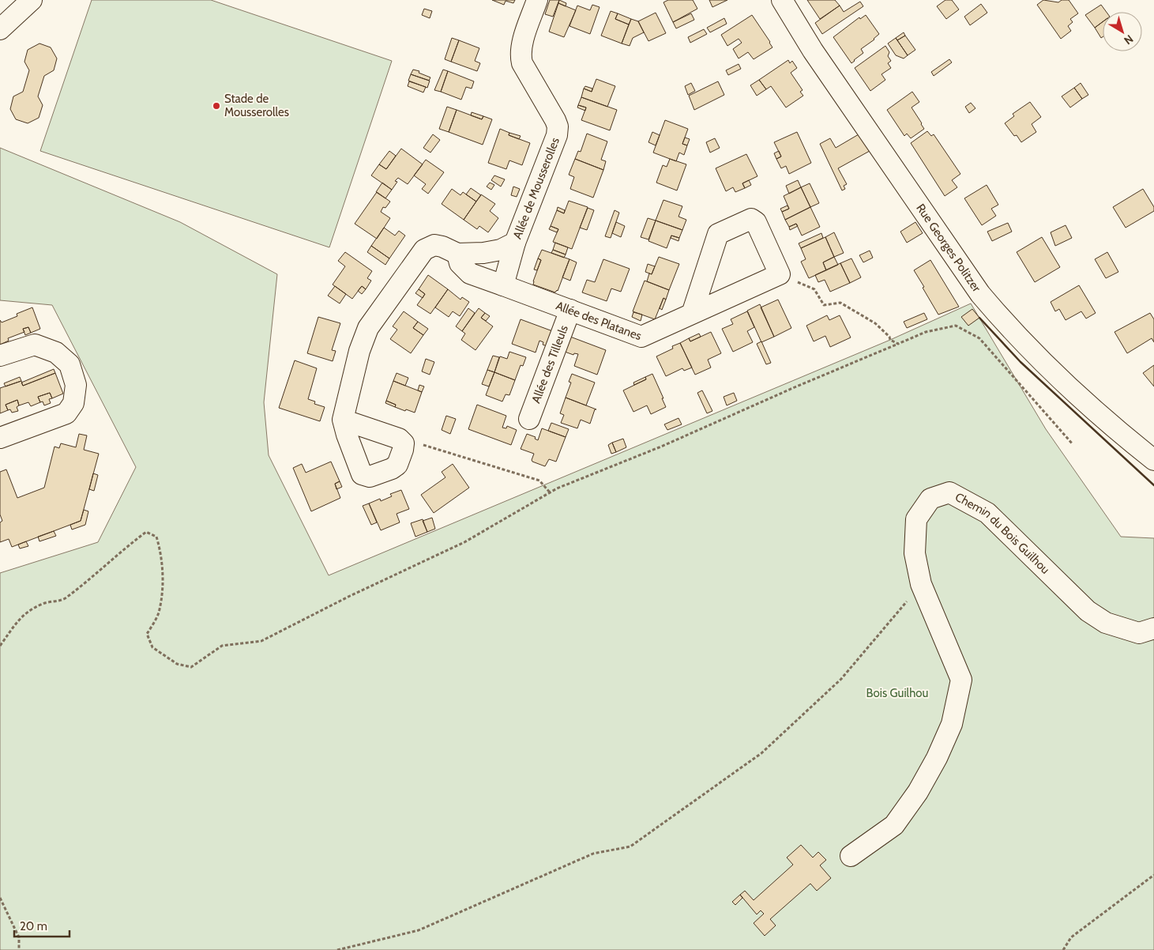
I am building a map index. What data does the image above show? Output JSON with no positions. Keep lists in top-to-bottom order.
{
  "streets": {
    "street": [
      "Allée de Mousserolles",
      "Rue Georges Politzer",
      "Allée des Platanes",
      "Allée des Tilleuls",
      "Chemin du Bois Guilhou"
    ]
  },
  "crossings": [
    ["Allée de Mousserolles", "Allée des Platanes"],
    ["Allée des Platanes", "Allée des Tilleuls"]
  ],
  "parks": ["Bois Guilhou"],
  "places": ["Stade de Mousserolles"],
  "scale_bar": "20 m",
  "north": "bottom right"
}
